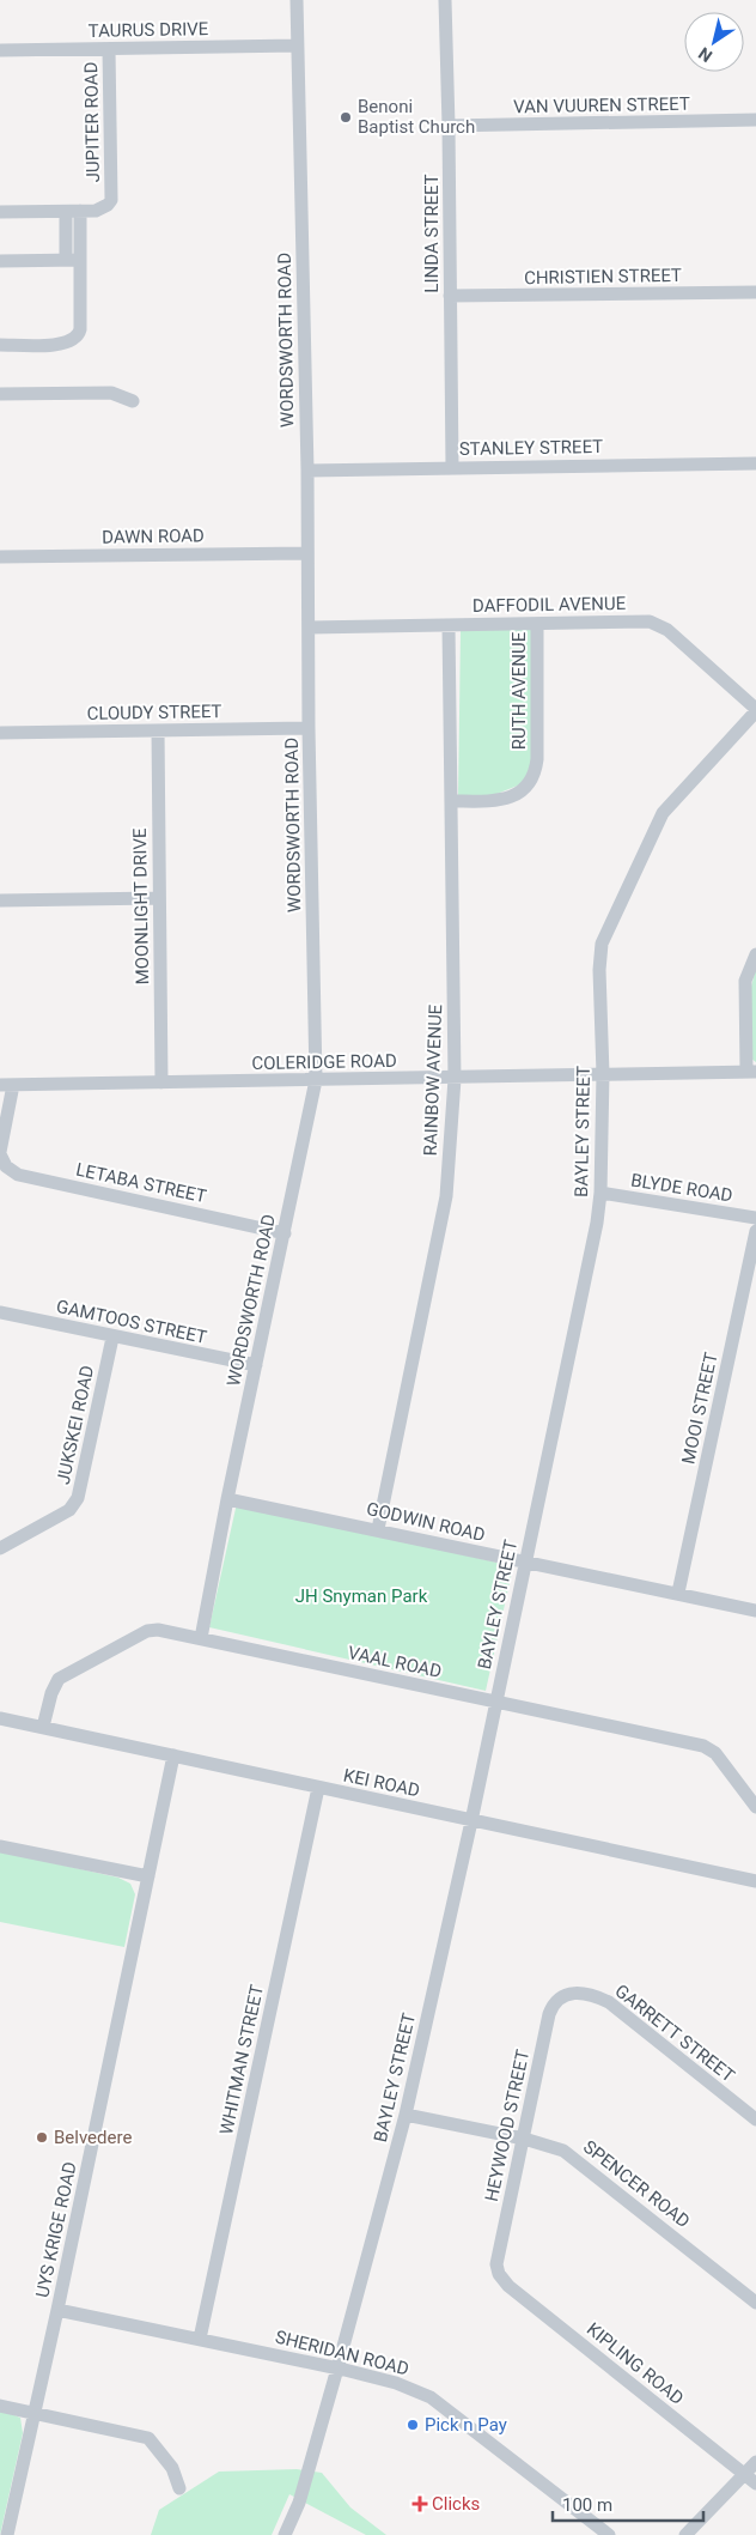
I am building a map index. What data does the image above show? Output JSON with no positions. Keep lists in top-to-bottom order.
{
  "streets": {
    "street": [
      "TAURUS DRIVE",
      "VAN VUUREN STREET",
      "JUPITER ROAD",
      "LINDA STREET",
      "CHRISTIEN STREET",
      "WORDSWORTH ROAD",
      "STANLEY STREET",
      "DAWN ROAD",
      "DAFFODIL AVENUE",
      "RUTH AVENUE",
      "CLOUDY STREET",
      "MOONLIGHT DRIVE",
      "COLERIDGE ROAD",
      "RAINBOW AVENUE",
      "BAYLEY STREET",
      "LETABA STREET",
      "BLYDE ROAD",
      "GAMTOOS STREET",
      "MOOI STREET",
      "JUKSKEI ROAD",
      "GODWIN ROAD",
      "VAAL ROAD",
      "KEI ROAD",
      "GARRETT STREET",
      "WHITMAN STREET",
      "HEYWOOD STREET",
      "SPENCER ROAD",
      "UYS KRIGE ROAD",
      "SHERIDAN ROAD",
      "KIPLING ROAD"
    ]
  },
  "crossings": [
    ["TAURUS DRIVE", "JUPITER ROAD"],
    ["TAURUS DRIVE", "WORDSWORTH ROAD"],
    ["VAN VUUREN STREET", "LINDA STREET"],
    ["LINDA STREET", "CHRISTIEN STREET"],
    ["LINDA STREET", "STANLEY STREET"],
    ["WORDSWORTH ROAD", "STANLEY STREET"],
    ["WORDSWORTH ROAD", "DAWN ROAD"],
    ["WORDSWORTH ROAD", "DAFFODIL AVENUE"],
    ["WORDSWORTH ROAD", "CLOUDY STREET"],
    ["WORDSWORTH ROAD", "COLERIDGE ROAD"],
    ["WORDSWORTH ROAD", "LETABA STREET"],
    ["WORDSWORTH ROAD", "GAMTOOS STREET"],
    ["WORDSWORTH ROAD", "GODWIN ROAD"],
    ["WORDSWORTH ROAD", "VAAL ROAD"],
    ["DAFFODIL AVENUE", "RUTH AVENUE"],
    ["DAFFODIL AVENUE", "RAINBOW AVENUE"],
    ["DAFFODIL AVENUE", "BAYLEY STREET"],
    ["RUTH AVENUE", "RAINBOW AVENUE"],
    ["CLOUDY STREET", "MOONLIGHT DRIVE"],
    ["MOONLIGHT DRIVE", "COLERIDGE ROAD"],
    ["COLERIDGE ROAD", "RAINBOW AVENUE"],
    ["COLERIDGE ROAD", "BAYLEY STREET"],
    ["COLERIDGE ROAD", "LETABA STREET"],
    ["RAINBOW AVENUE", "GODWIN ROAD"],
    ["BAYLEY STREET", "BLYDE ROAD"],
    ["BAYLEY STREET", "GODWIN ROAD"],
    ["BAYLEY STREET", "VAAL ROAD"],
    ["BAYLEY STREET", "KEI ROAD"],
    ["BAYLEY STREET", "SPENCER ROAD"],
    ["BAYLEY STREET", "SHERIDAN ROAD"],
    ["GAMTOOS STREET", "JUKSKEI ROAD"],
    ["MOOI STREET", "GODWIN ROAD"],
    ["VAAL ROAD", "KEI ROAD"],
    ["KEI ROAD", "WHITMAN STREET"],
    ["KEI ROAD", "UYS KRIGE ROAD"],
    ["GARRETT STREET", "HEYWOOD STREET"],
    ["WHITMAN STREET", "SHERIDAN ROAD"],
    ["HEYWOOD STREET", "SPENCER ROAD"],
    ["HEYWOOD STREET", "KIPLING ROAD"],
    ["UYS KRIGE ROAD", "SHERIDAN ROAD"]
  ],
  "parks": ["JH Snyman Park"],
  "places": {
    "other": ["Benoni Baptist Church", "Belvedere", "Pick n Pay"],
    "health": ["Clicks"]
  },
  "scale_bar": "100 m",
  "north": "bottom left"
}
